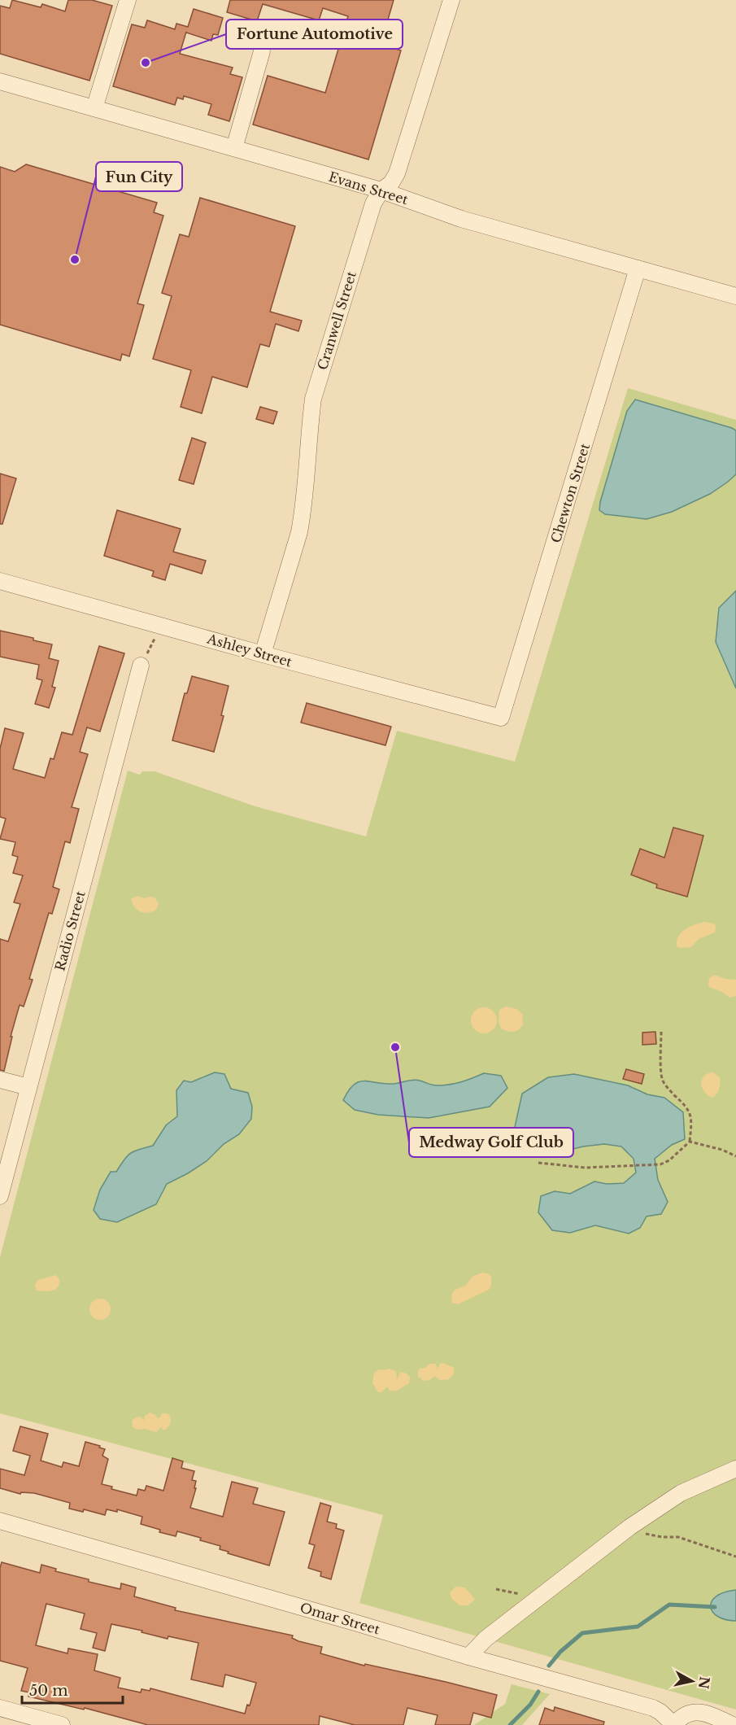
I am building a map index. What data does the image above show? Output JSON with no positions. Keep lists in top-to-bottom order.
{
  "streets": {
    "street": [
      "Evans Street",
      "Cranwell Street",
      "Chewton Street",
      "Ashley Street",
      "Radio Street",
      "Omar Street"
    ]
  },
  "crossings": [
    ["Evans Street", "Cranwell Street"],
    ["Evans Street", "Chewton Street"],
    ["Cranwell Street", "Ashley Street"],
    ["Chewton Street", "Ashley Street"]
  ],
  "places": ["Fortune Automotive", "Fun City", "Medway Golf Club"],
  "scale_bar": "50 m",
  "north": "right"
}
